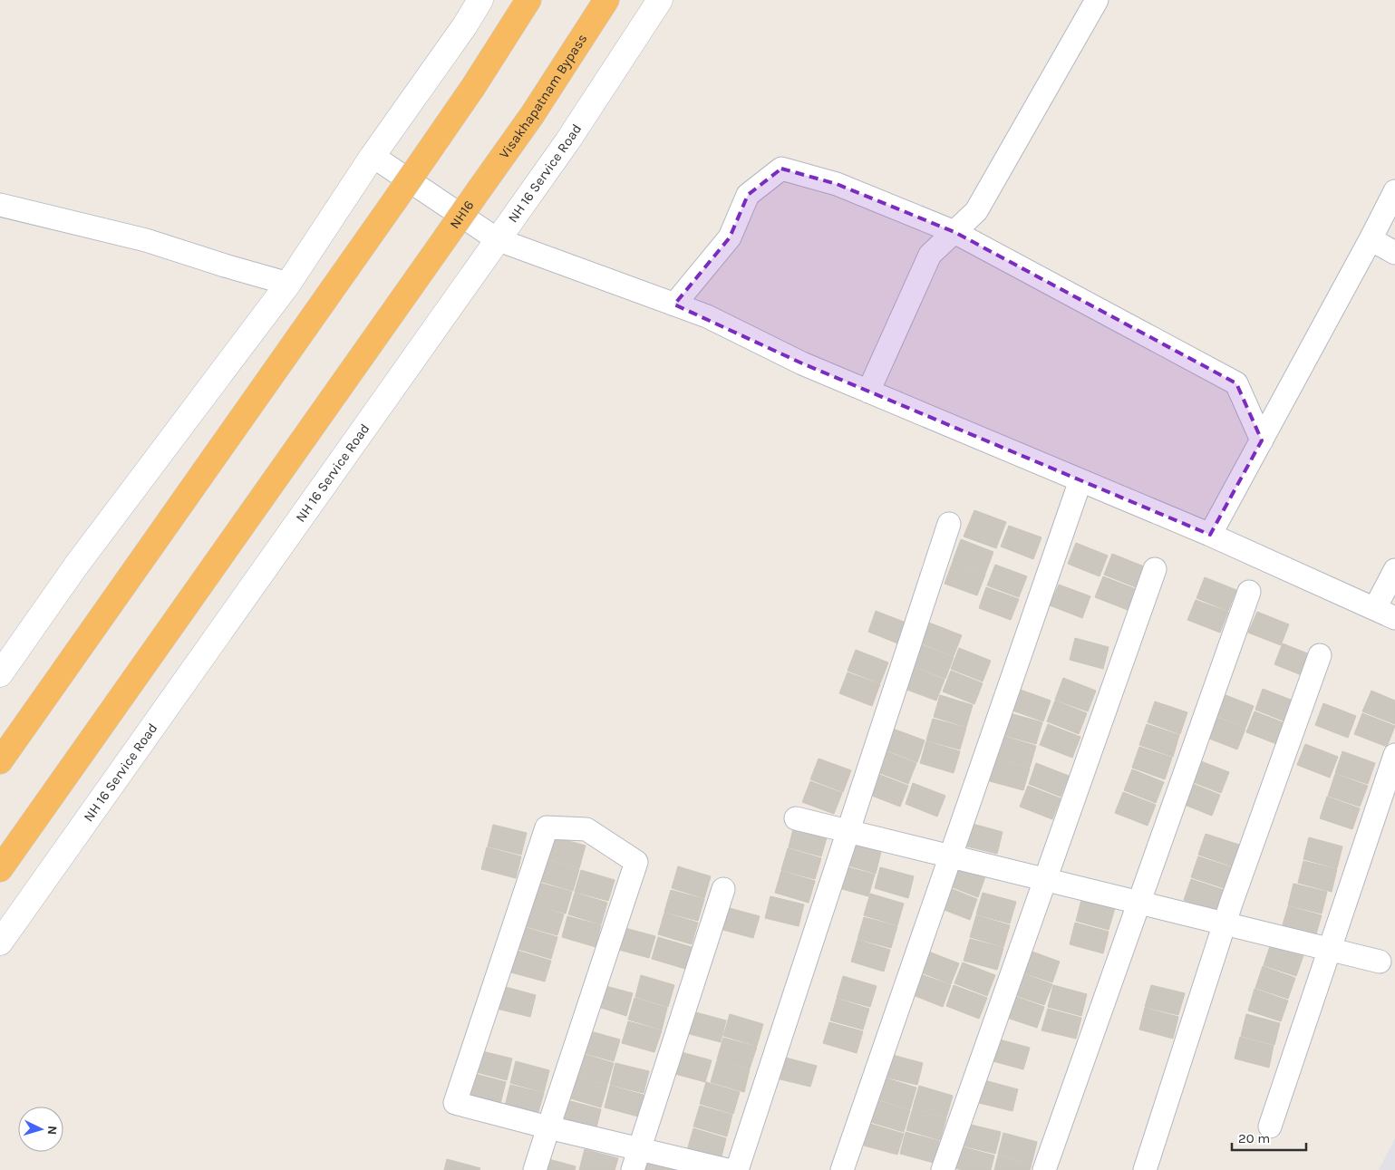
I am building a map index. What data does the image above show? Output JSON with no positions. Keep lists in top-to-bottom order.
{
  "streets": {
    "highway": ["Visakhapatnam Bypass", "NH16"],
    "street": ["NH 16 Service Road"]
  },
  "crossings": [
    ["Visakhapatnam Bypass", "NH16"]
  ],
  "scale_bar": "20 m",
  "north": "right"
}
